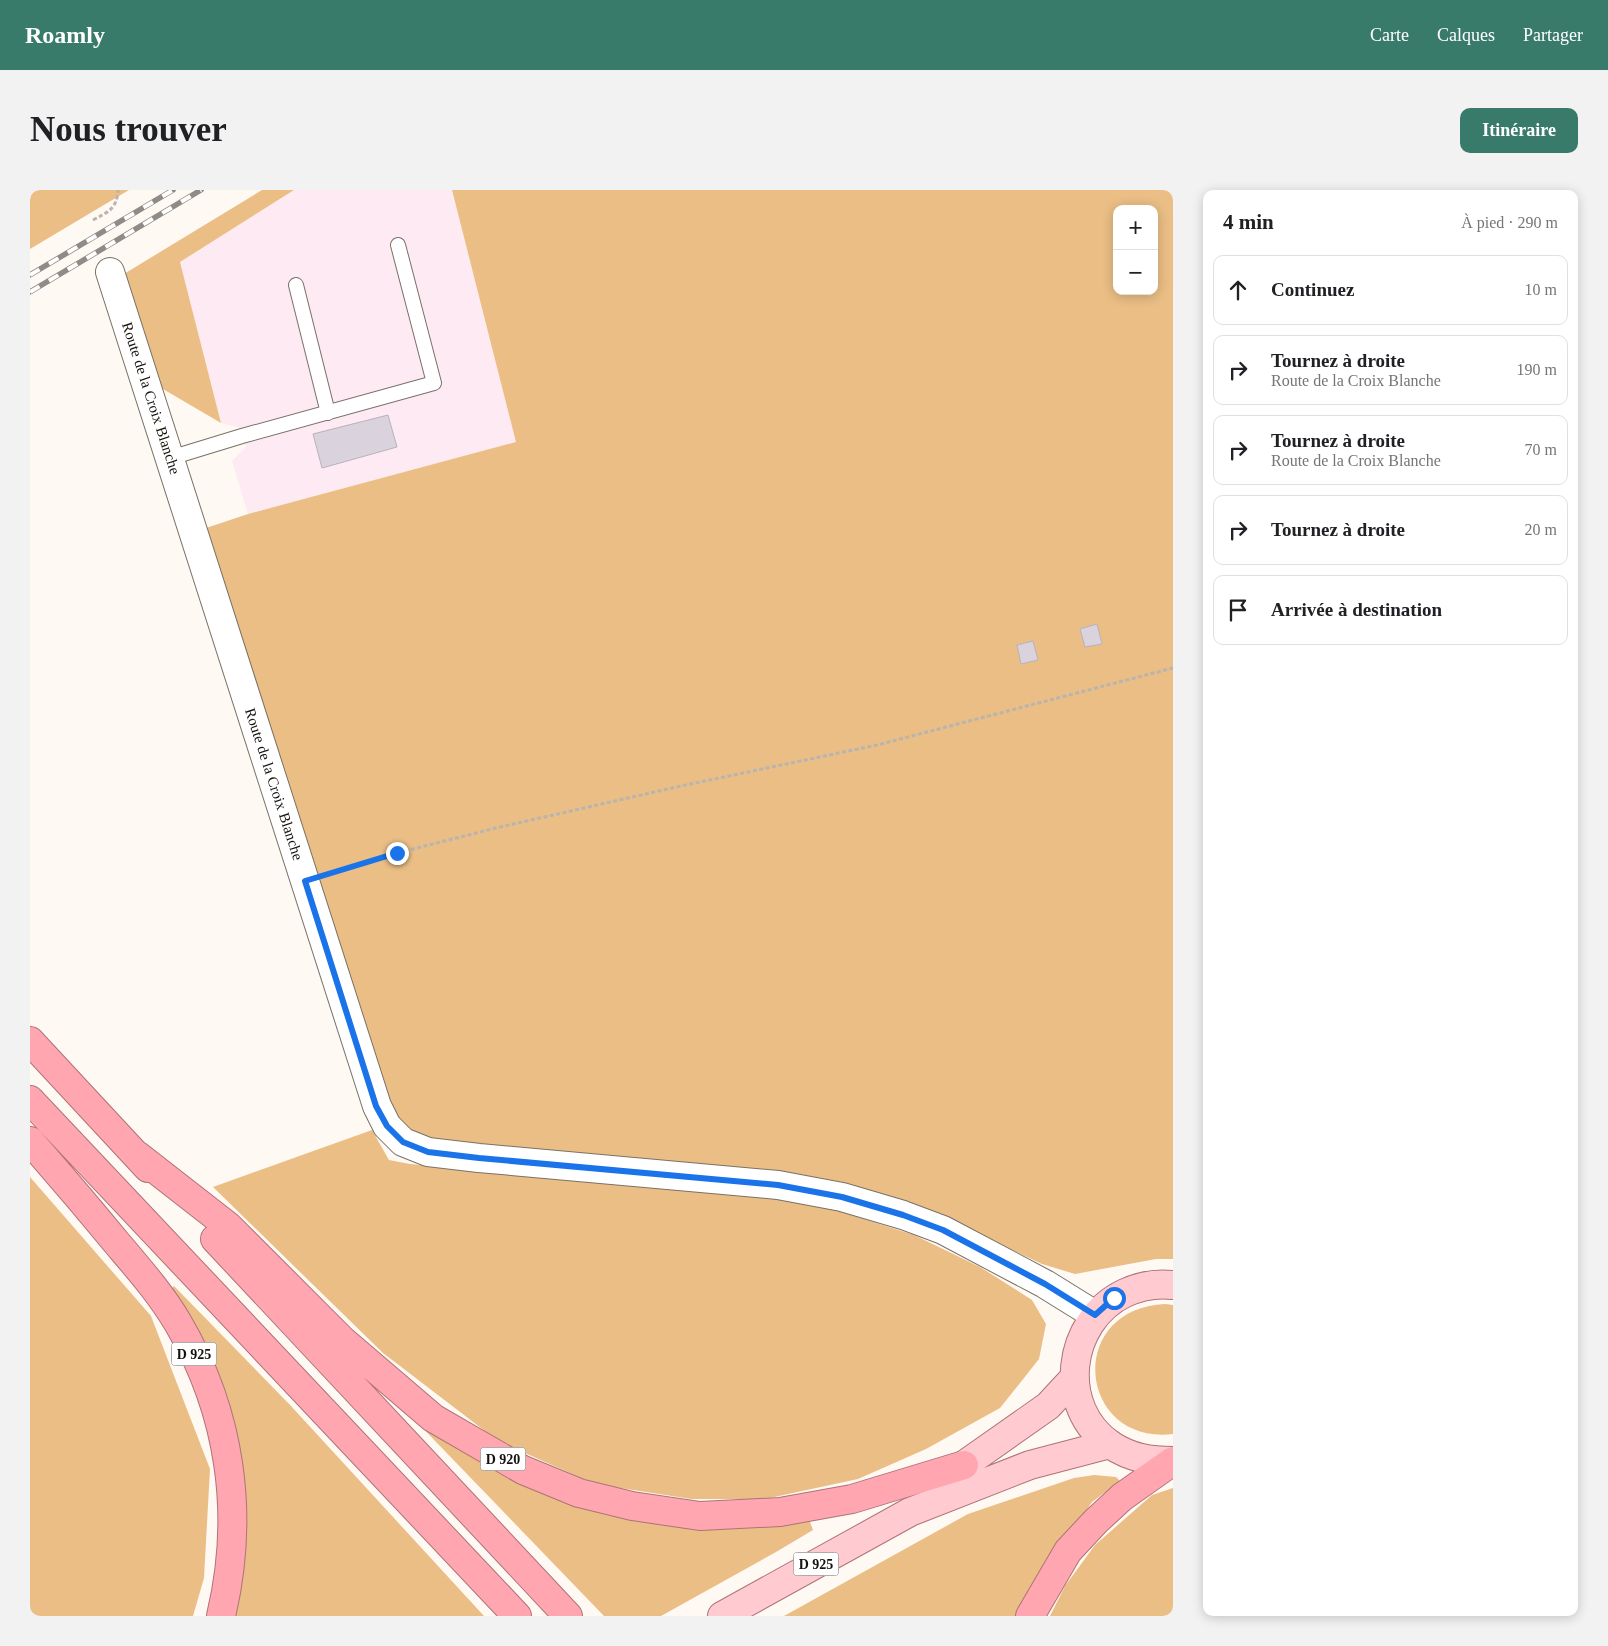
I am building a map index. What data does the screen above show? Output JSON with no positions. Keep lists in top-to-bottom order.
{
  "streets": {
    "highway": ["D 925", "D 920"],
    "street": ["Route de la Croix Blanche"]
  },
  "crossings": [
    ["D 925", "D 920"]
  ],
  "page": {
    "header": "Roamly",
    "nav": ["Carte", "Calques", "Partager"],
    "buttons": "Itinéraire",
    "title": "Nous trouver",
    "heading": ["4 min", "À pied · 290 m"],
    "map_buttons": ["+", "−"],
    "list": [
      ["Continuez", "10 m"],
      ["Tournez à droite", "Route de la Croix Blanche", "190 m"],
      ["Tournez à droite", "Route de la Croix Blanche", "70 m"],
      ["Tournez à droite", "20 m"],
      "Arrivée à destination"
    ]
  }
}
